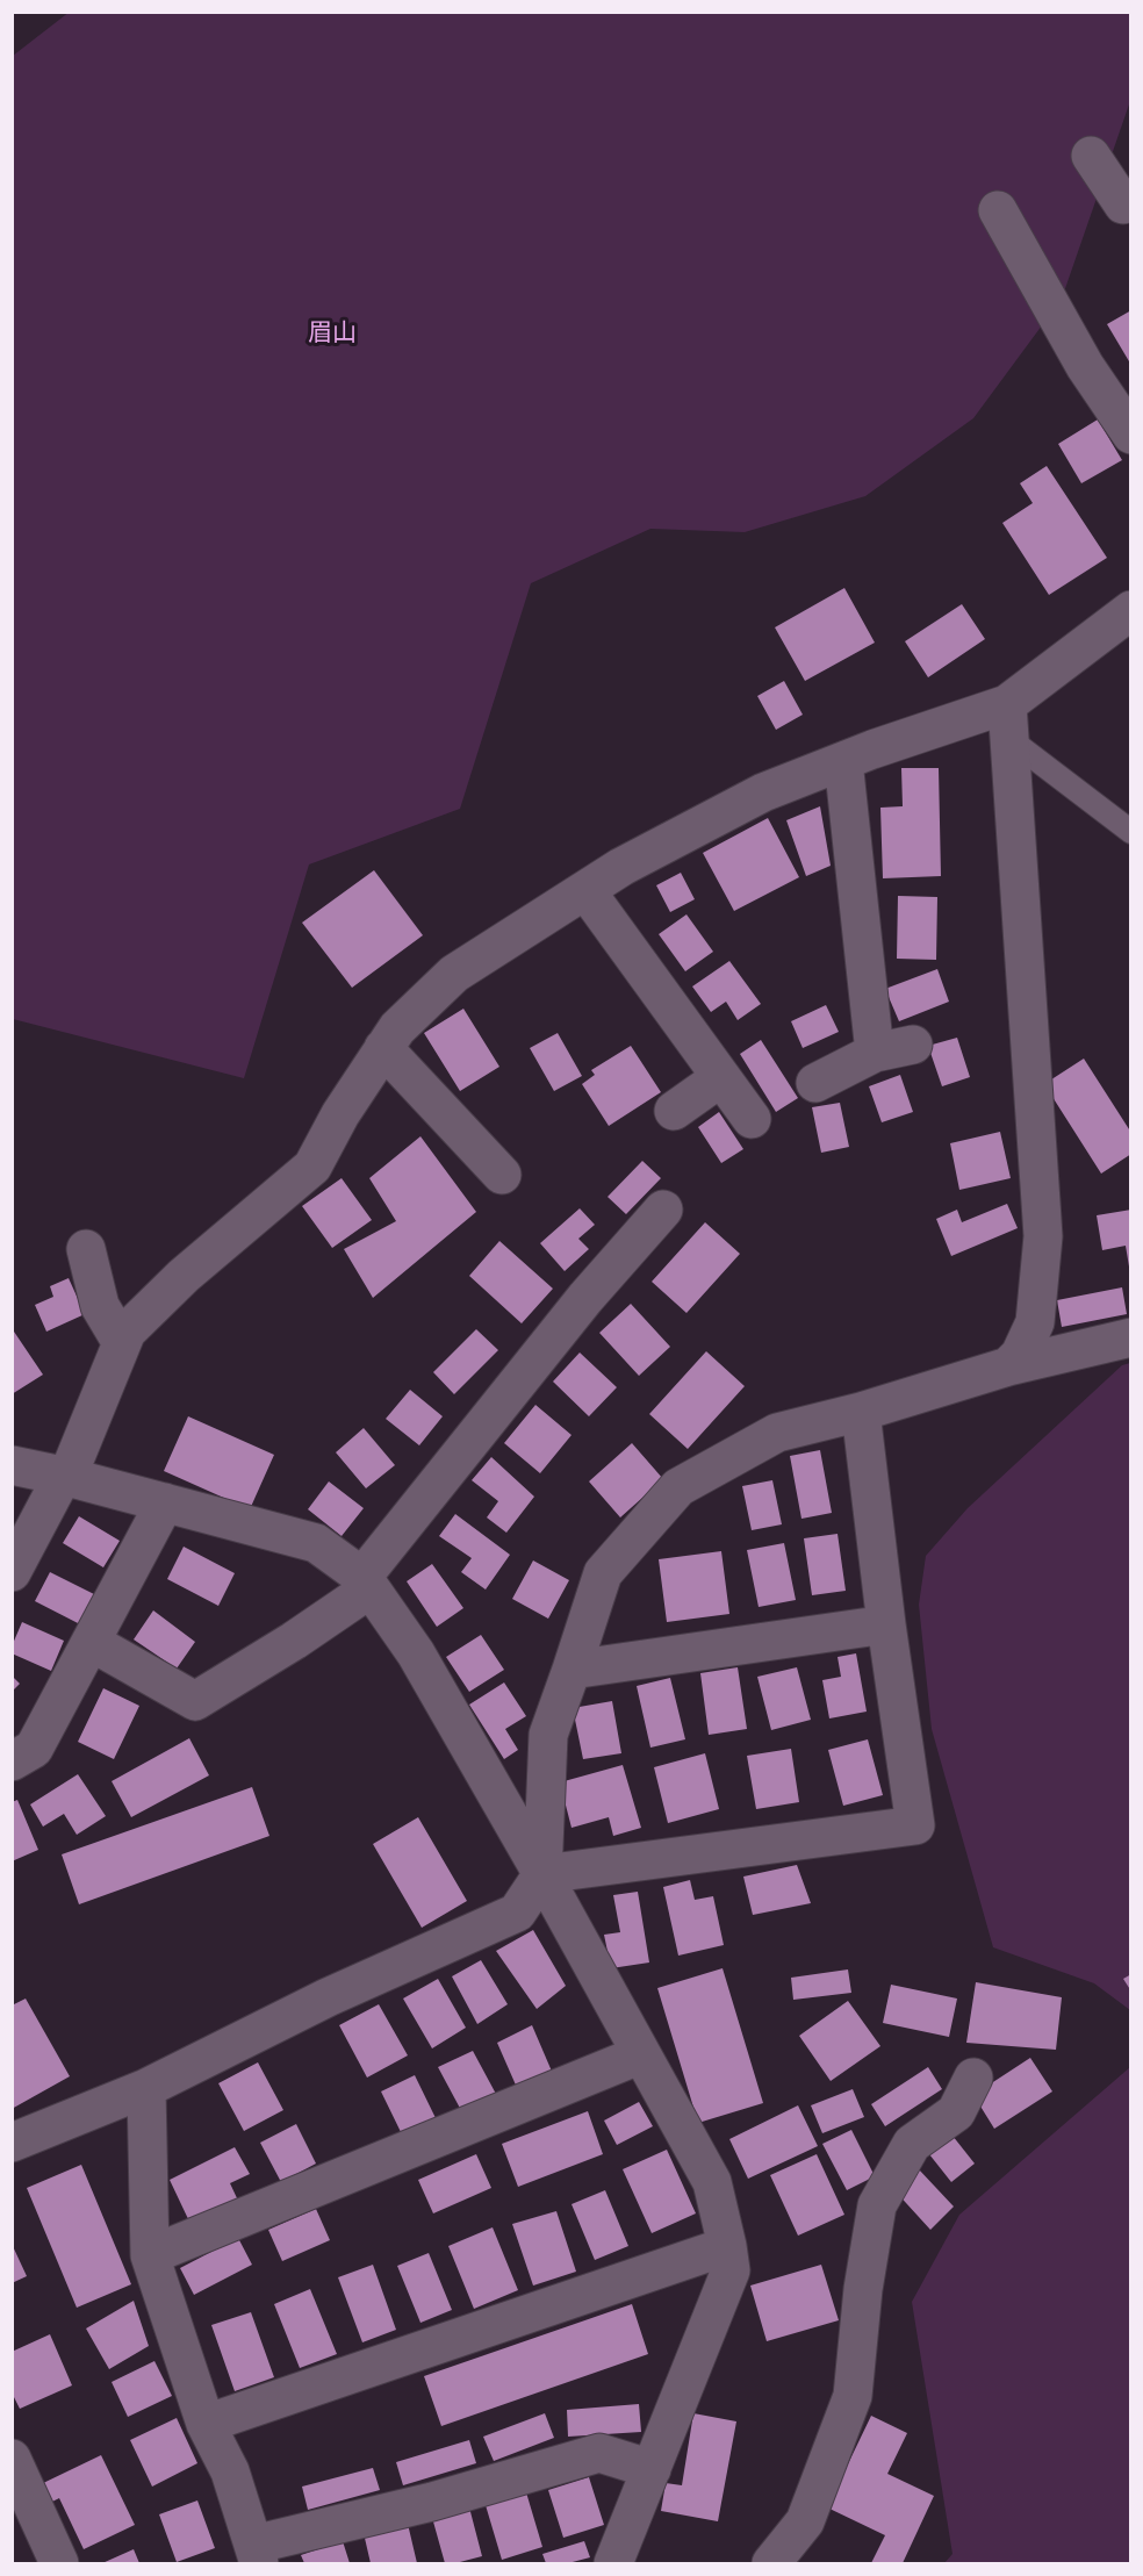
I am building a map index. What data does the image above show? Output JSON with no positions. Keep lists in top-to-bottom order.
{
  "parks": ["眉山"]
}
